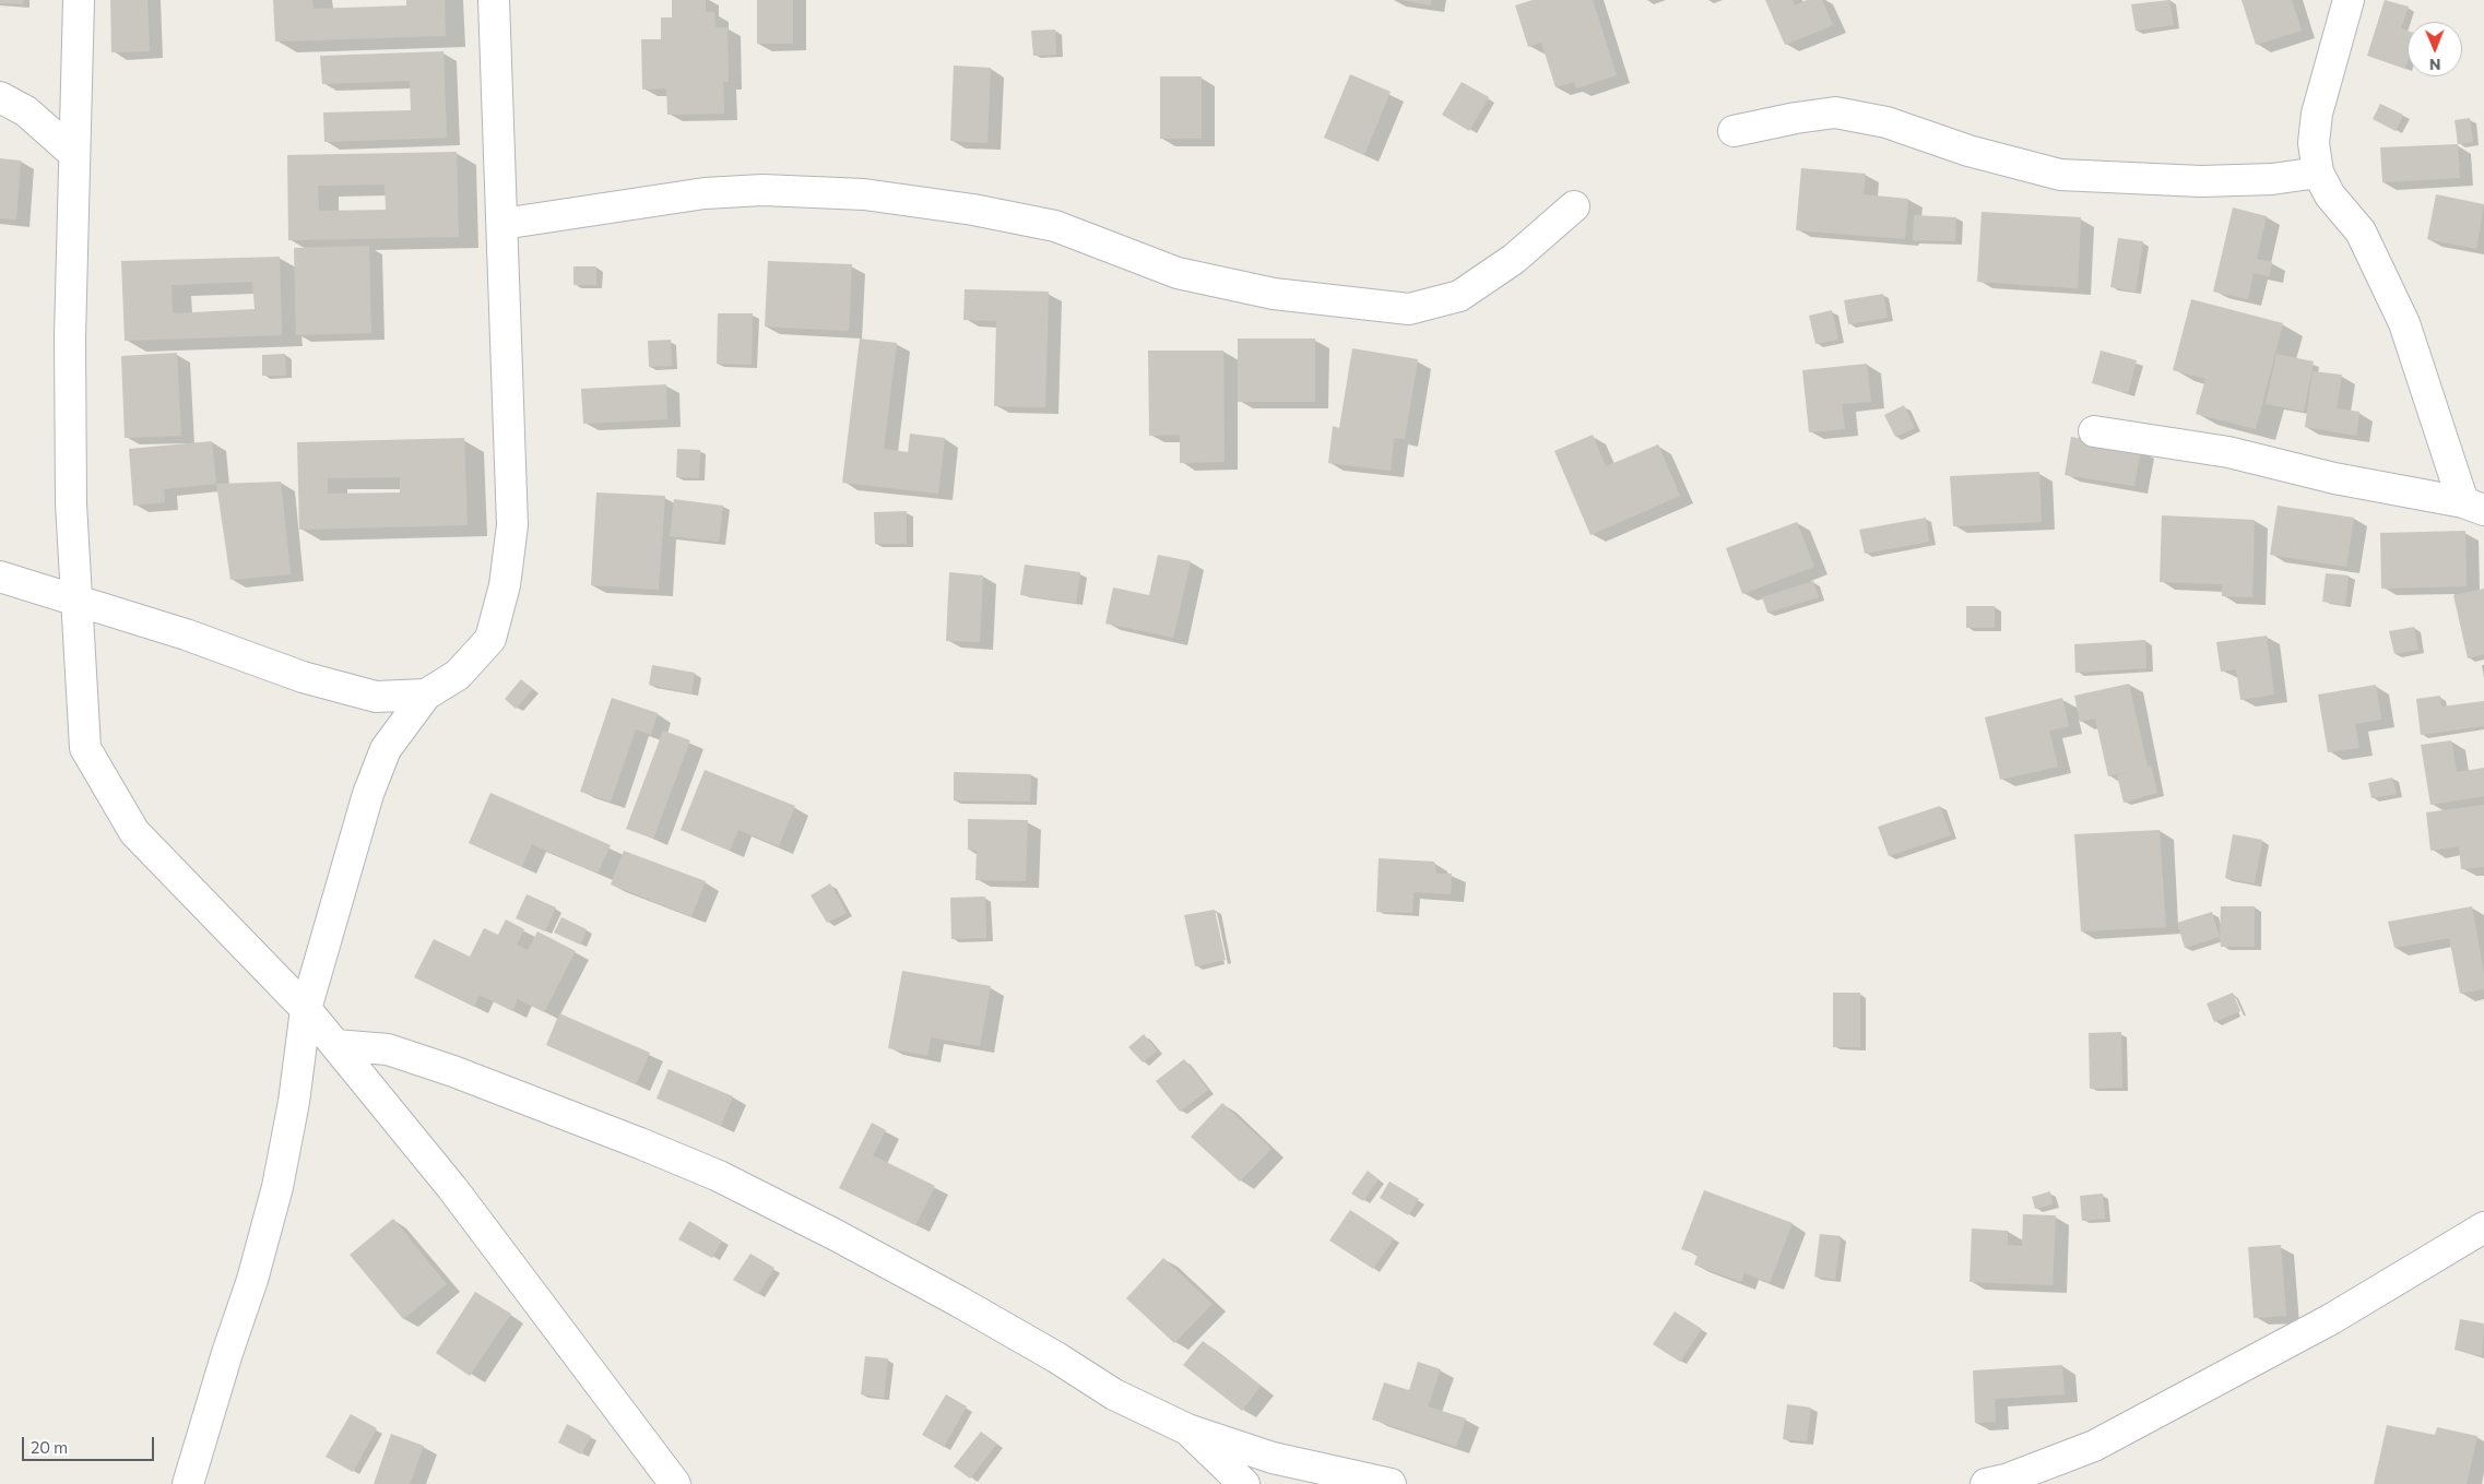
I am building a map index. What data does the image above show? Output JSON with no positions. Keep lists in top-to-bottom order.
{
  "scale_bar": "20 m",
  "north": "bottom"
}
